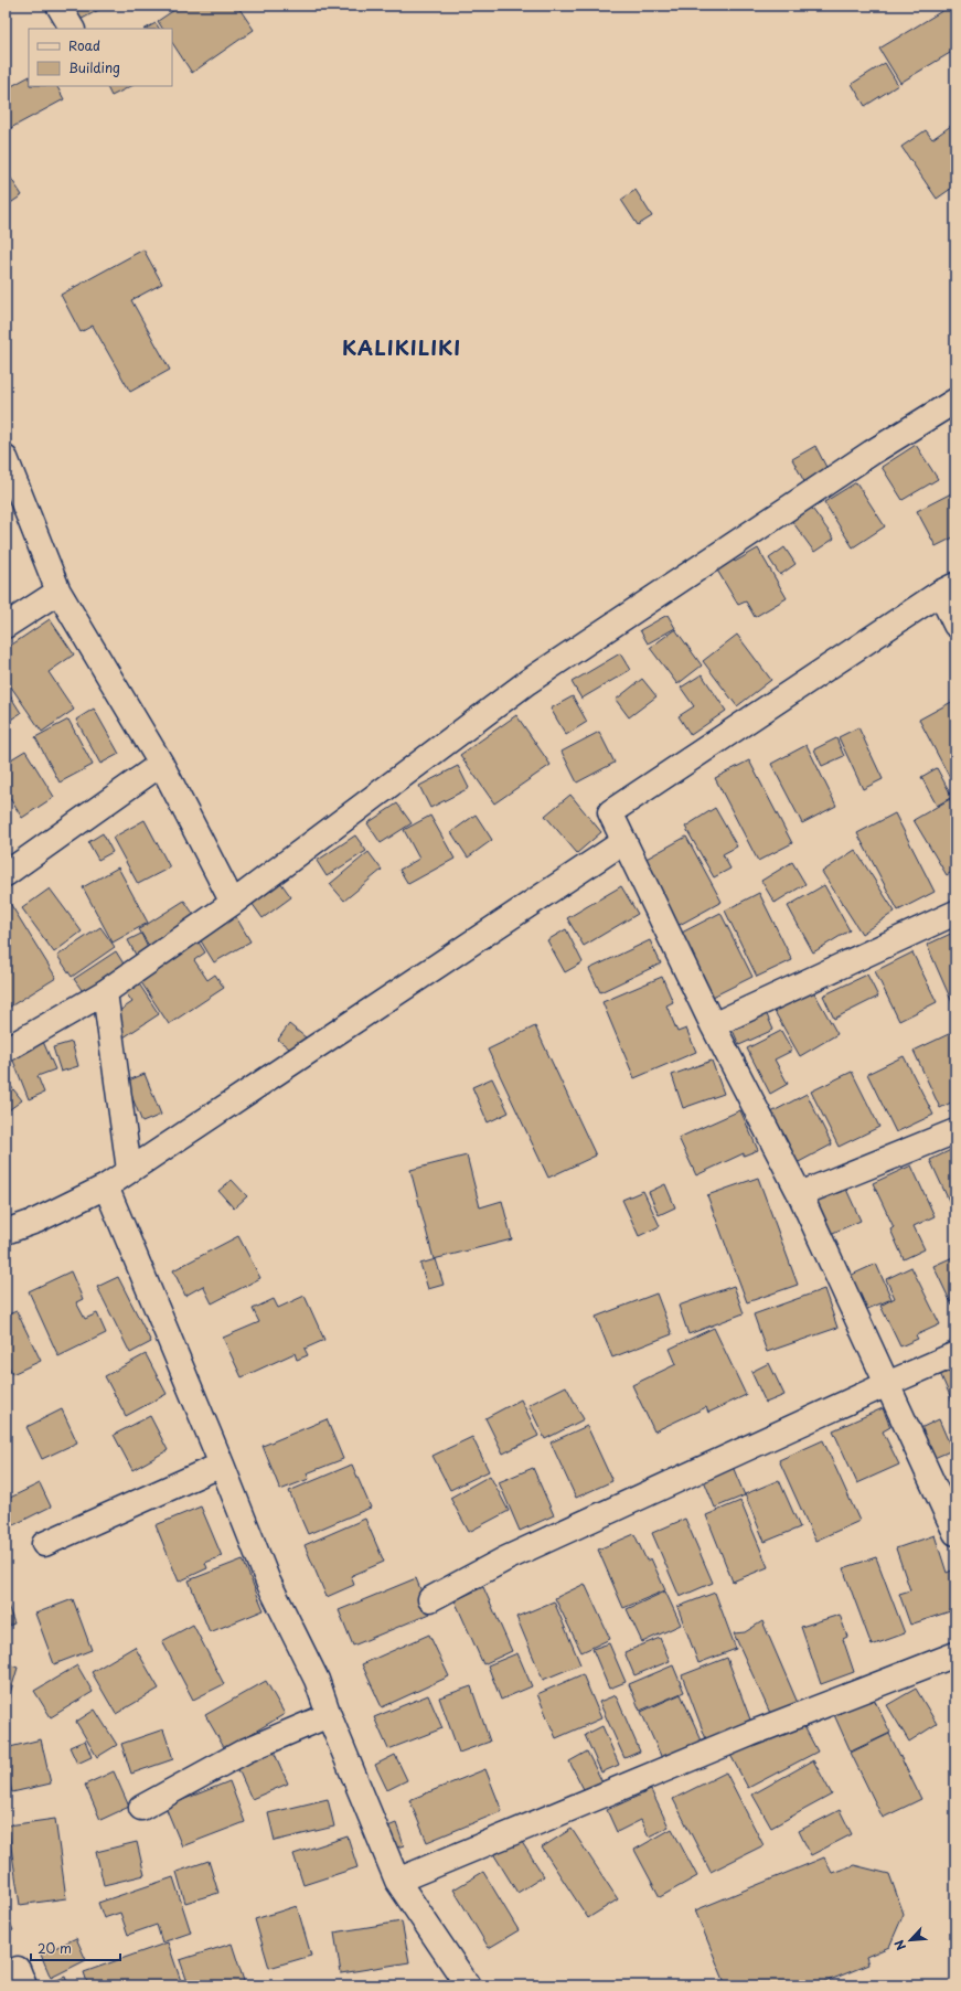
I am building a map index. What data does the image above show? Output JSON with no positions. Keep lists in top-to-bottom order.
{
  "districts": ["KALIKILIKI"],
  "legend": ["Road", "Building"],
  "scale_bar": "20 m",
  "north": "bottom left"
}
